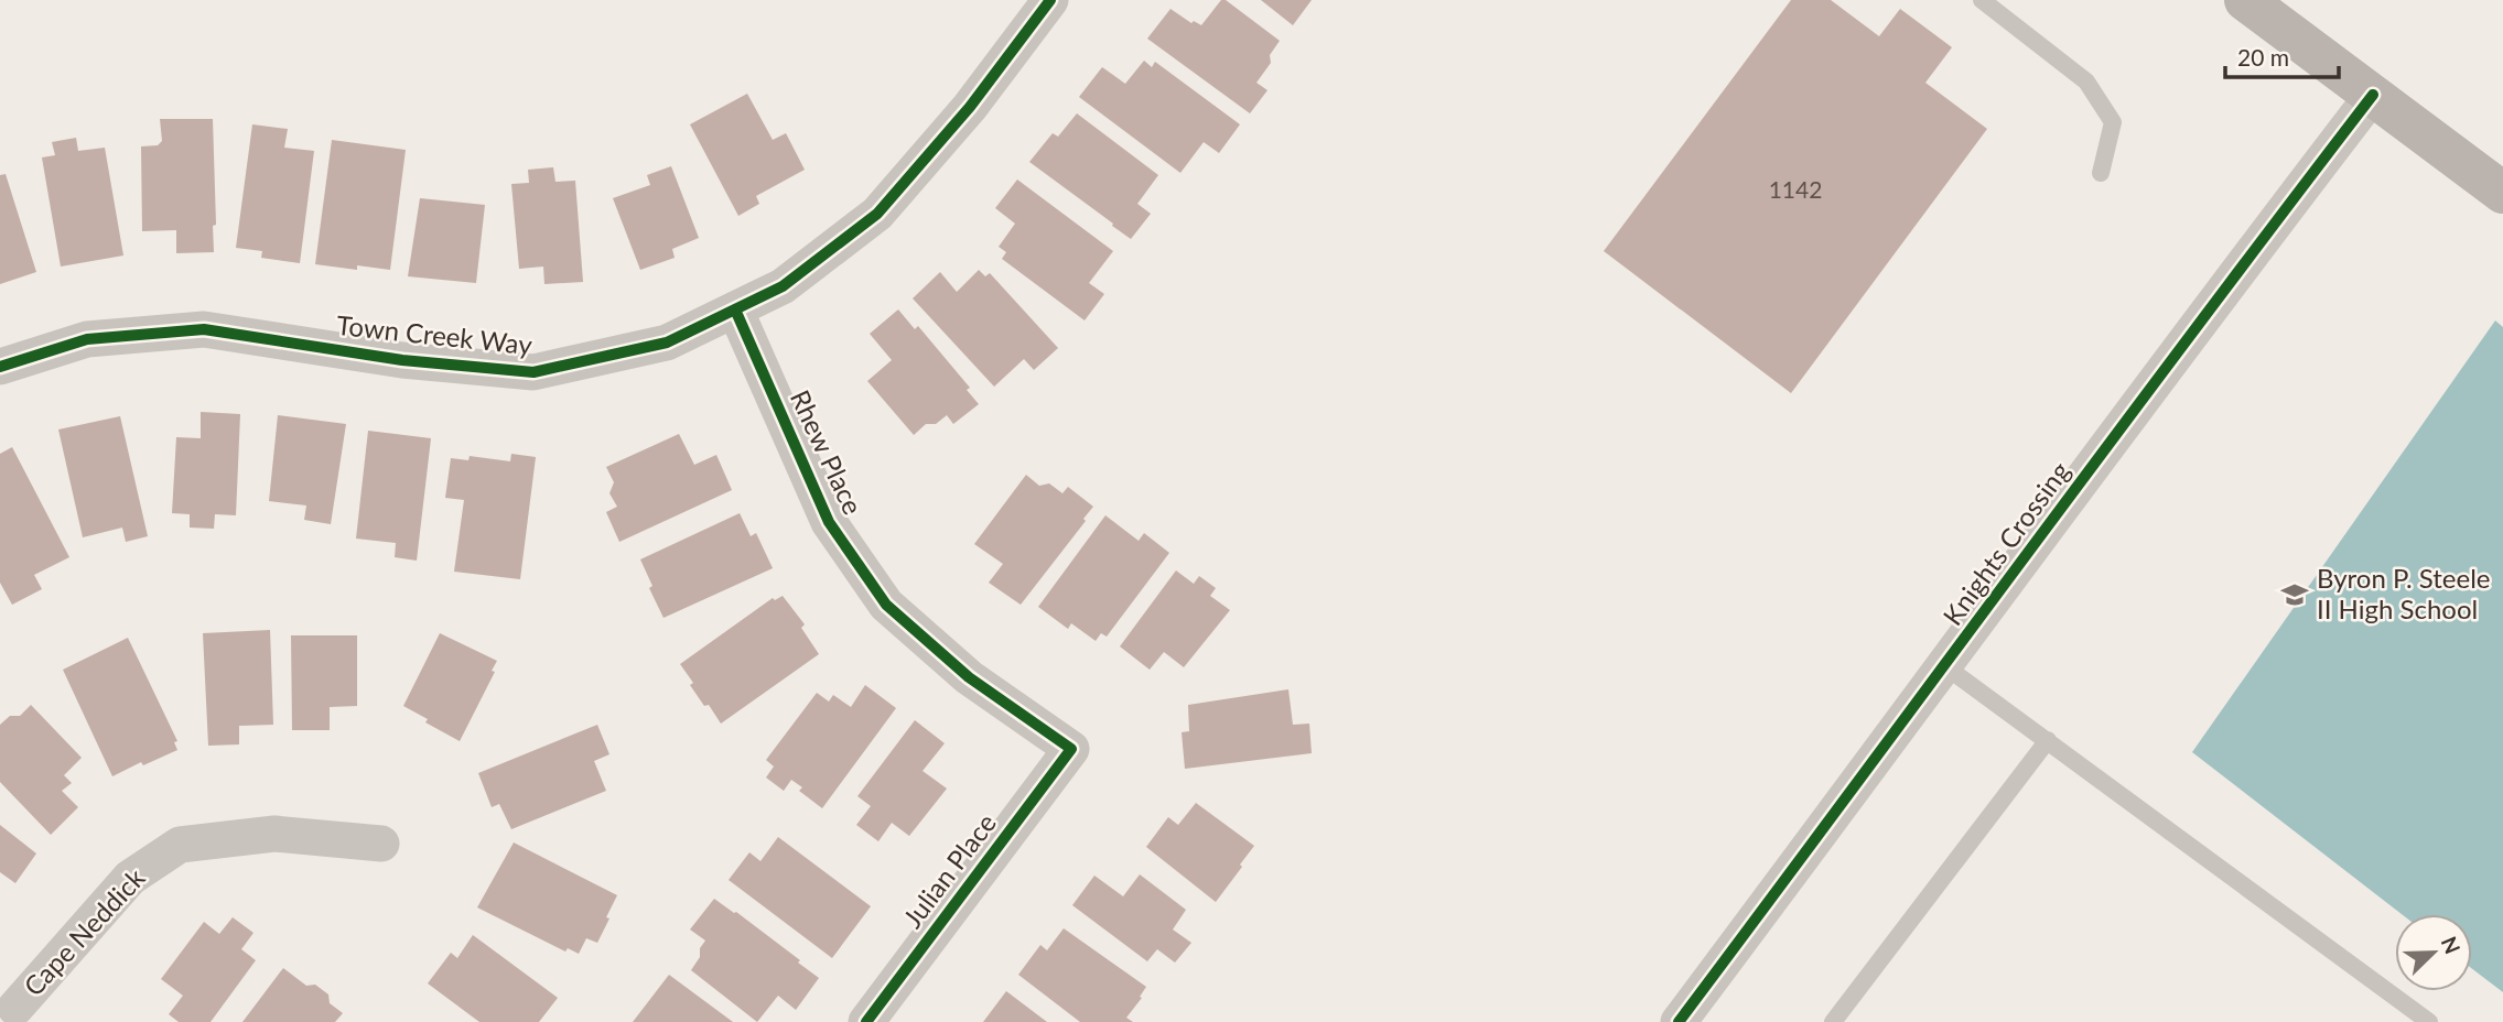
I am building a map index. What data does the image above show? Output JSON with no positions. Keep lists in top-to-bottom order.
{
  "streets": {
    "street": [
      "Town Creek Way",
      "Rhew Place",
      "Knights Crossing",
      "Julian Place",
      "Cape Neddick"
    ]
  },
  "crossings": [
    ["Town Creek Way", "Rhew Place"],
    ["Rhew Place", "Julian Place"]
  ],
  "places": {
    "school or university": ["Byron P. Steele II High School"]
  },
  "house_numbers": ["1142"],
  "scale_bar": "20 m",
  "north": "top right"
}
